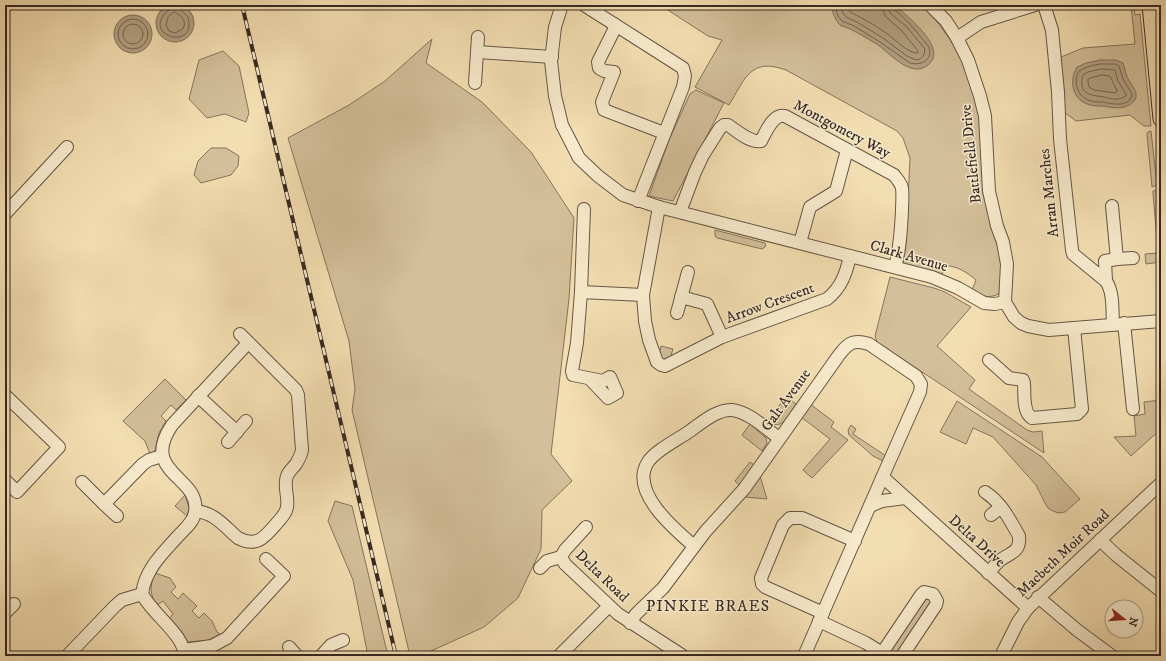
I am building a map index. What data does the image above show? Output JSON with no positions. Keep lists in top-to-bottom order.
{
  "streets": {
    "street": [
      "Montgomery Way",
      "Battlefield Drive",
      "Arran Marches",
      "Clark Avenue",
      "Arrow Crescent",
      "Galt Avenue",
      "Delta Drive",
      "Macbeth Moir Road",
      "Delta Road"
    ]
  },
  "crossings": [
    ["Montgomery Way", "Clark Avenue"],
    ["Battlefield Drive", "Clark Avenue"],
    ["Clark Avenue", "Arrow Crescent"],
    ["Galt Avenue", "Delta Drive"],
    ["Galt Avenue", "Delta Road"],
    ["Delta Drive", "Macbeth Moir Road"]
  ],
  "districts": ["PINKIE BRAES"],
  "north": "right"
}
